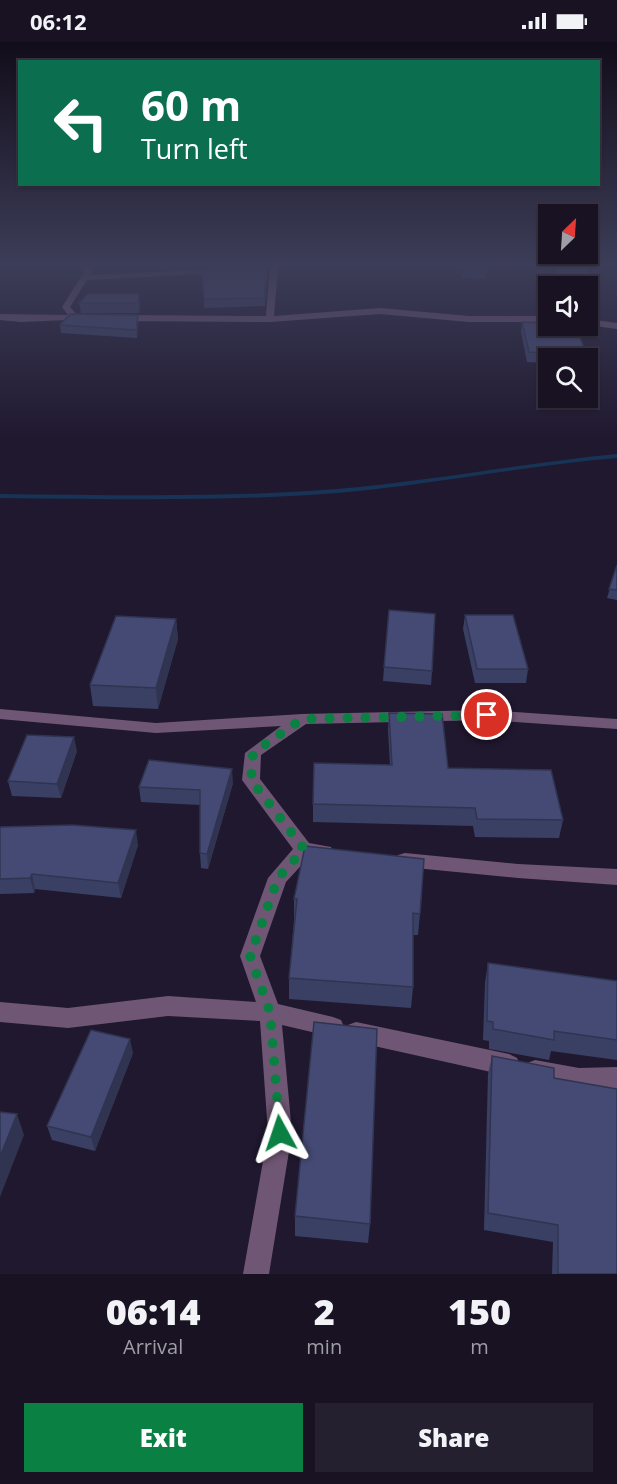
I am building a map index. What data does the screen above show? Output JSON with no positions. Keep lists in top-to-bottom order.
{
  "north": "top right",
  "page": {
    "status": "06:12",
    "turn": ["60 m", "Turn left"],
    "eta": [
      "06:14",
      "Arrival",
      "2",
      "min",
      "150",
      "m"
    ],
    "buttons": ["Exit", "Share"]
  }
}
